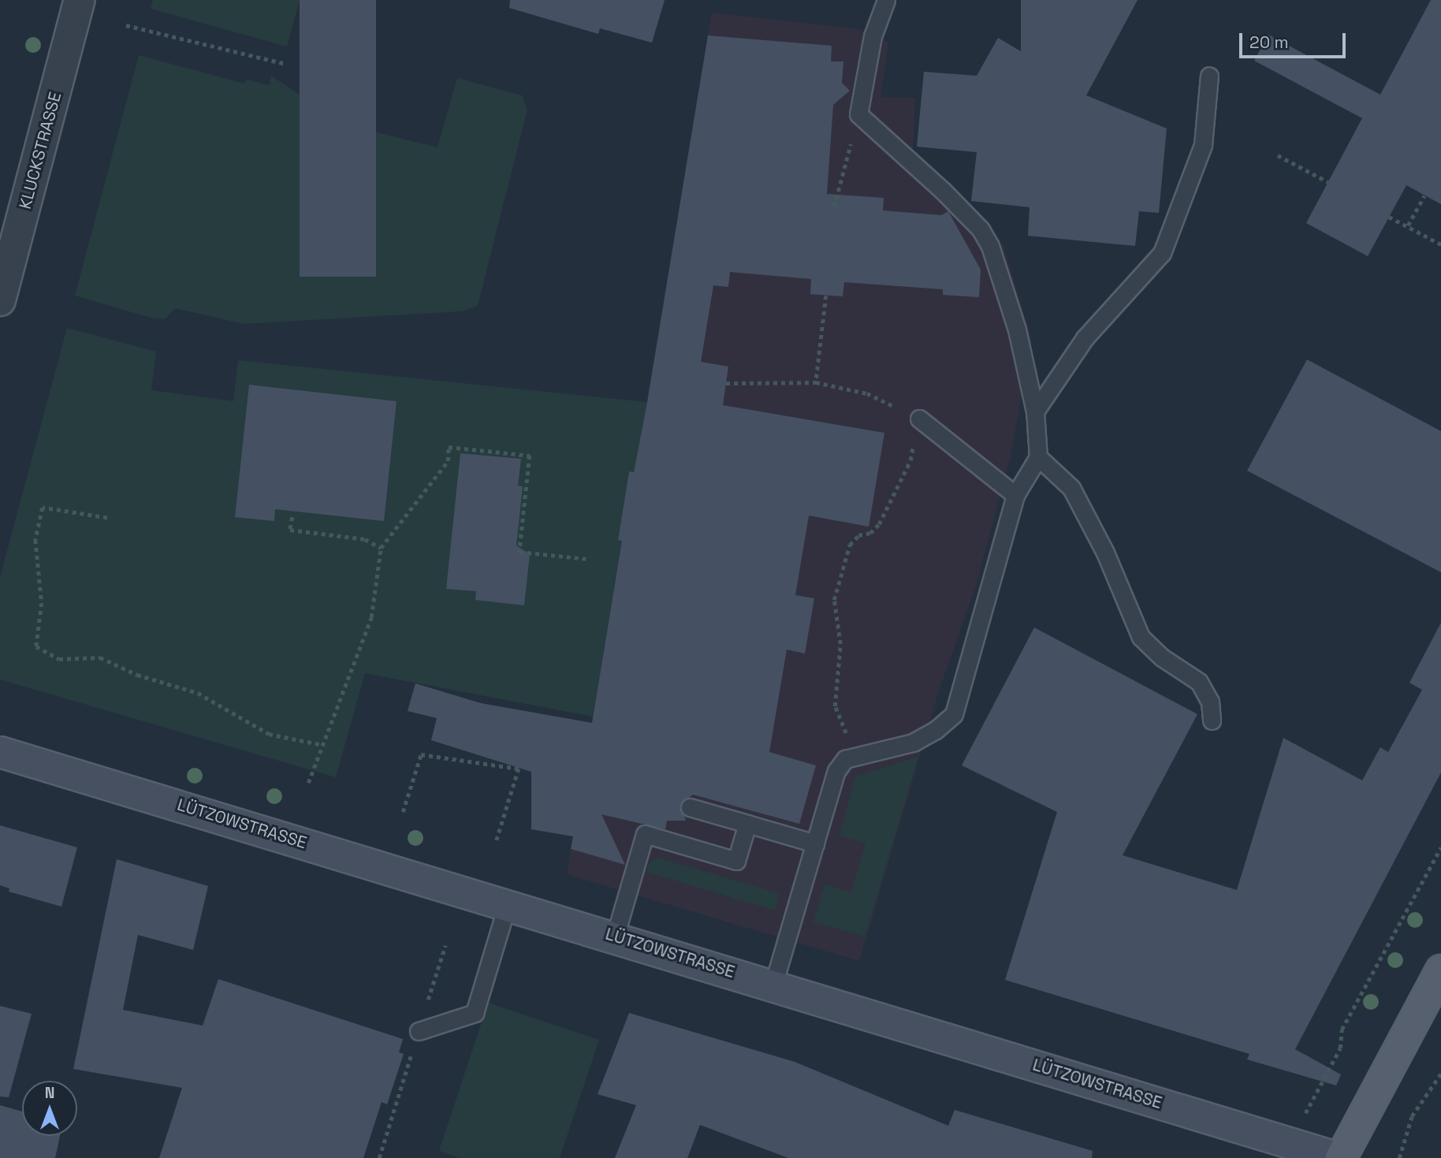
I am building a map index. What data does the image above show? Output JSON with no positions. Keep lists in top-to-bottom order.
{
  "streets": {
    "street": ["KLUCKSTRASSE", "LÜTZOWSTRASSE"]
  },
  "scale_bar": "20 m",
  "north": "top"
}
